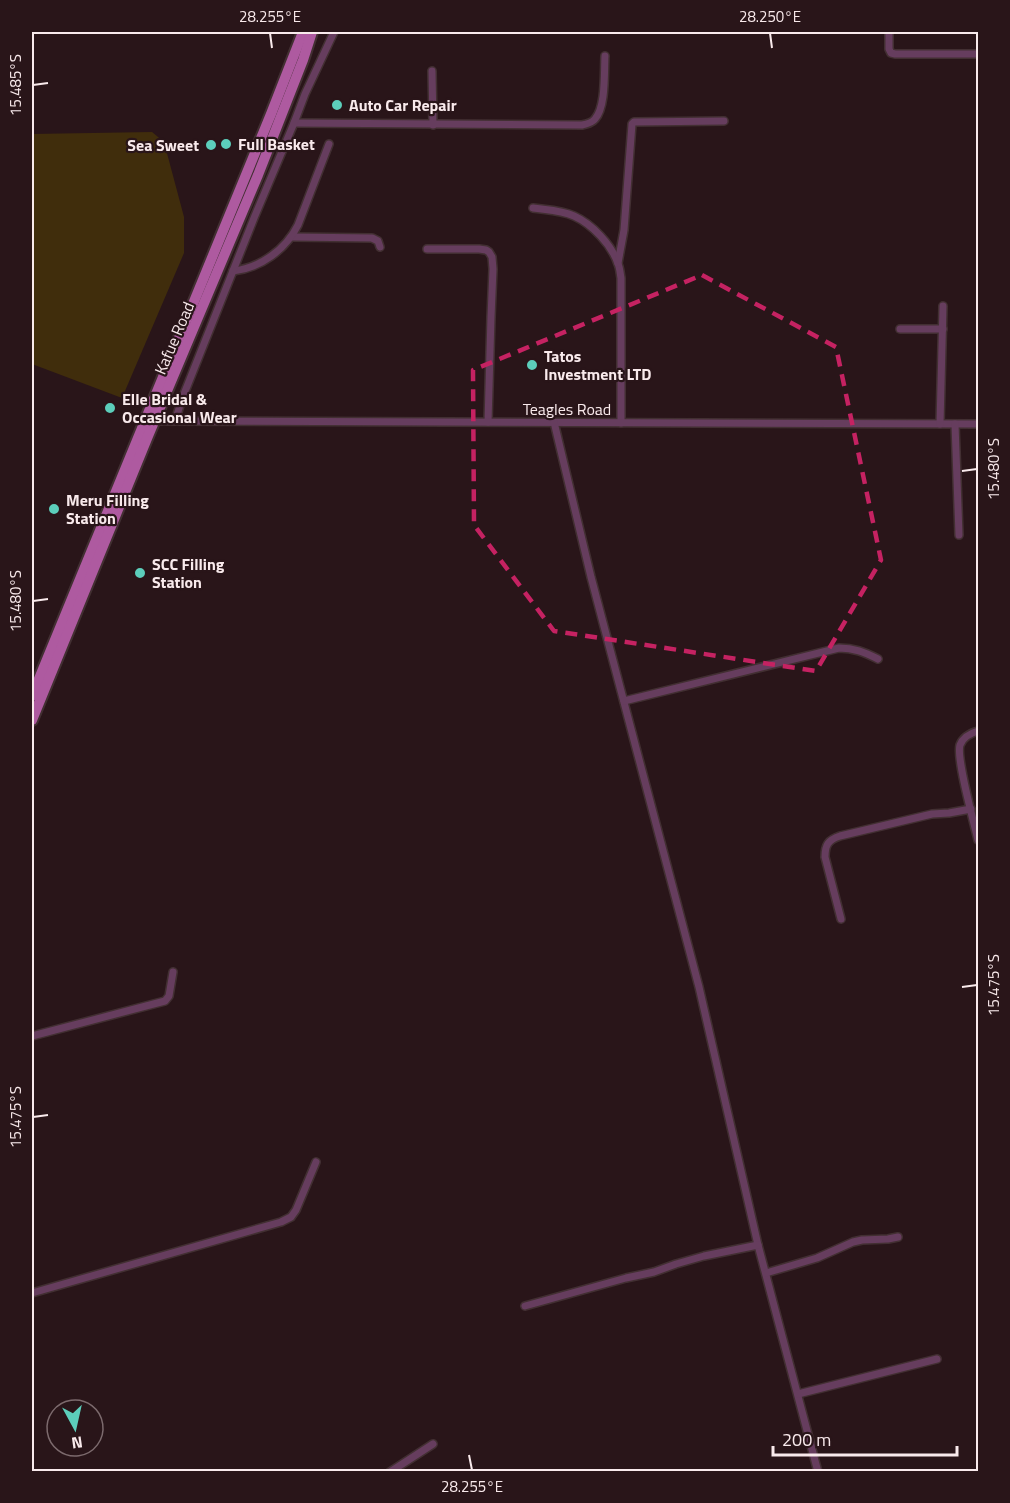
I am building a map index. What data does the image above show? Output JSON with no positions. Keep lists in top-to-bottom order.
{
  "streets": {
    "main road": ["Kafue Road"],
    "street": ["Teagles Road"]
  },
  "crossings": [
    ["Kafue Road", "Teagles Road"]
  ],
  "places": [
    "Auto Car Repair",
    "Full Basket",
    "Sea Sweet",
    "Tatos Investment LTD",
    "Elle Bridal & Occasional Wear",
    "Meru Filling Station",
    "SCC Filling Station"
  ],
  "scale_bar": "200 m",
  "north": "bottom",
  "coordinates": [
    "28.255°E",
    "28.250°E",
    "15.485°S",
    "15.480°S",
    "15.475°S"
  ]
}
